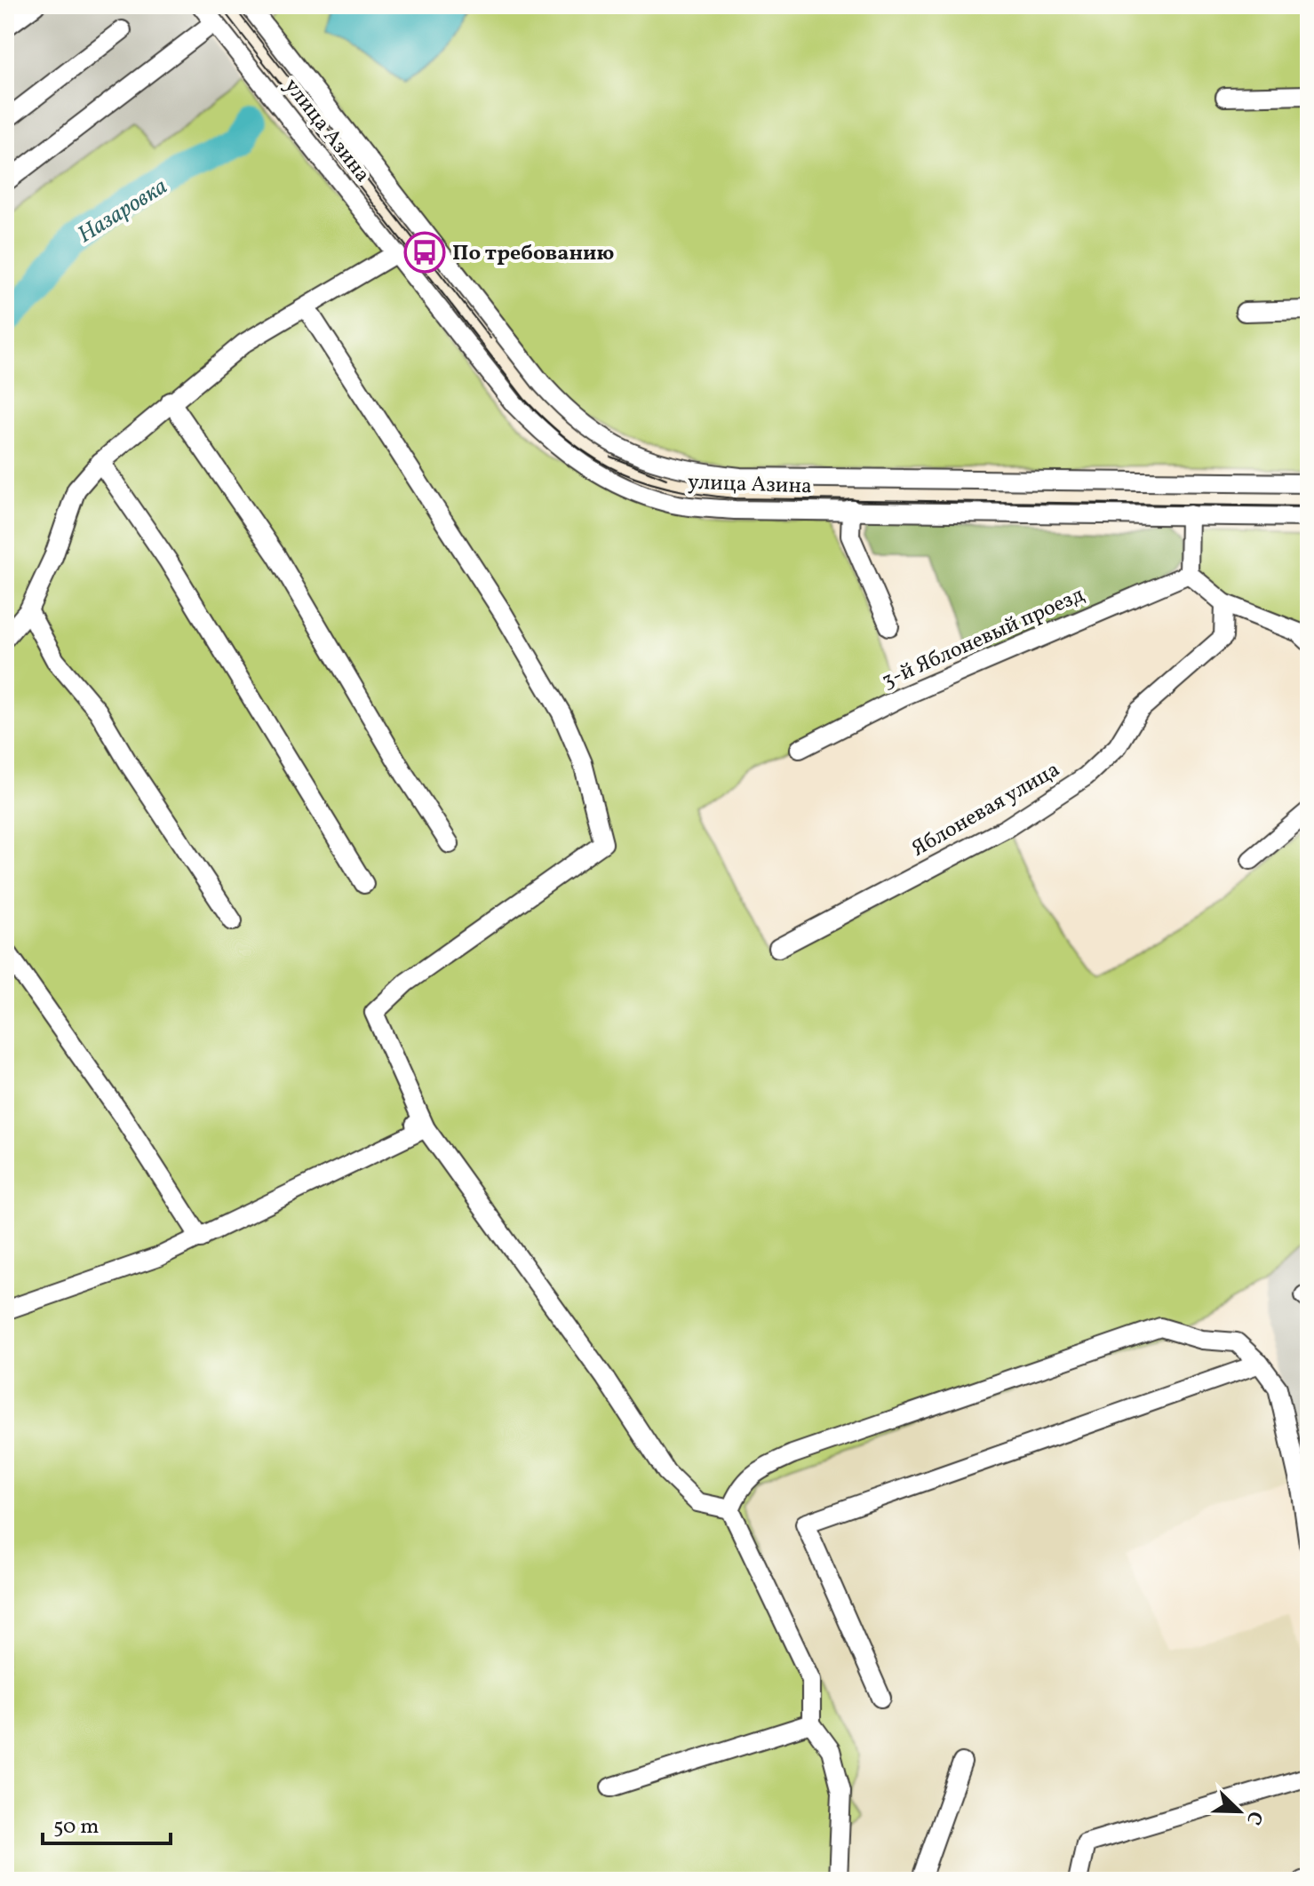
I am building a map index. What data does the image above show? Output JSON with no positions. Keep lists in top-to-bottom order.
{
  "streets": {
    "street": ["улица Азина", "3-й Яблоневый проезд", "Яблоневая улица"]
  },
  "water": ["Назаровка"],
  "places": {
    "bus stop": ["По требованию"]
  },
  "scale_bar": "50 m",
  "north": "bottom right"
}
